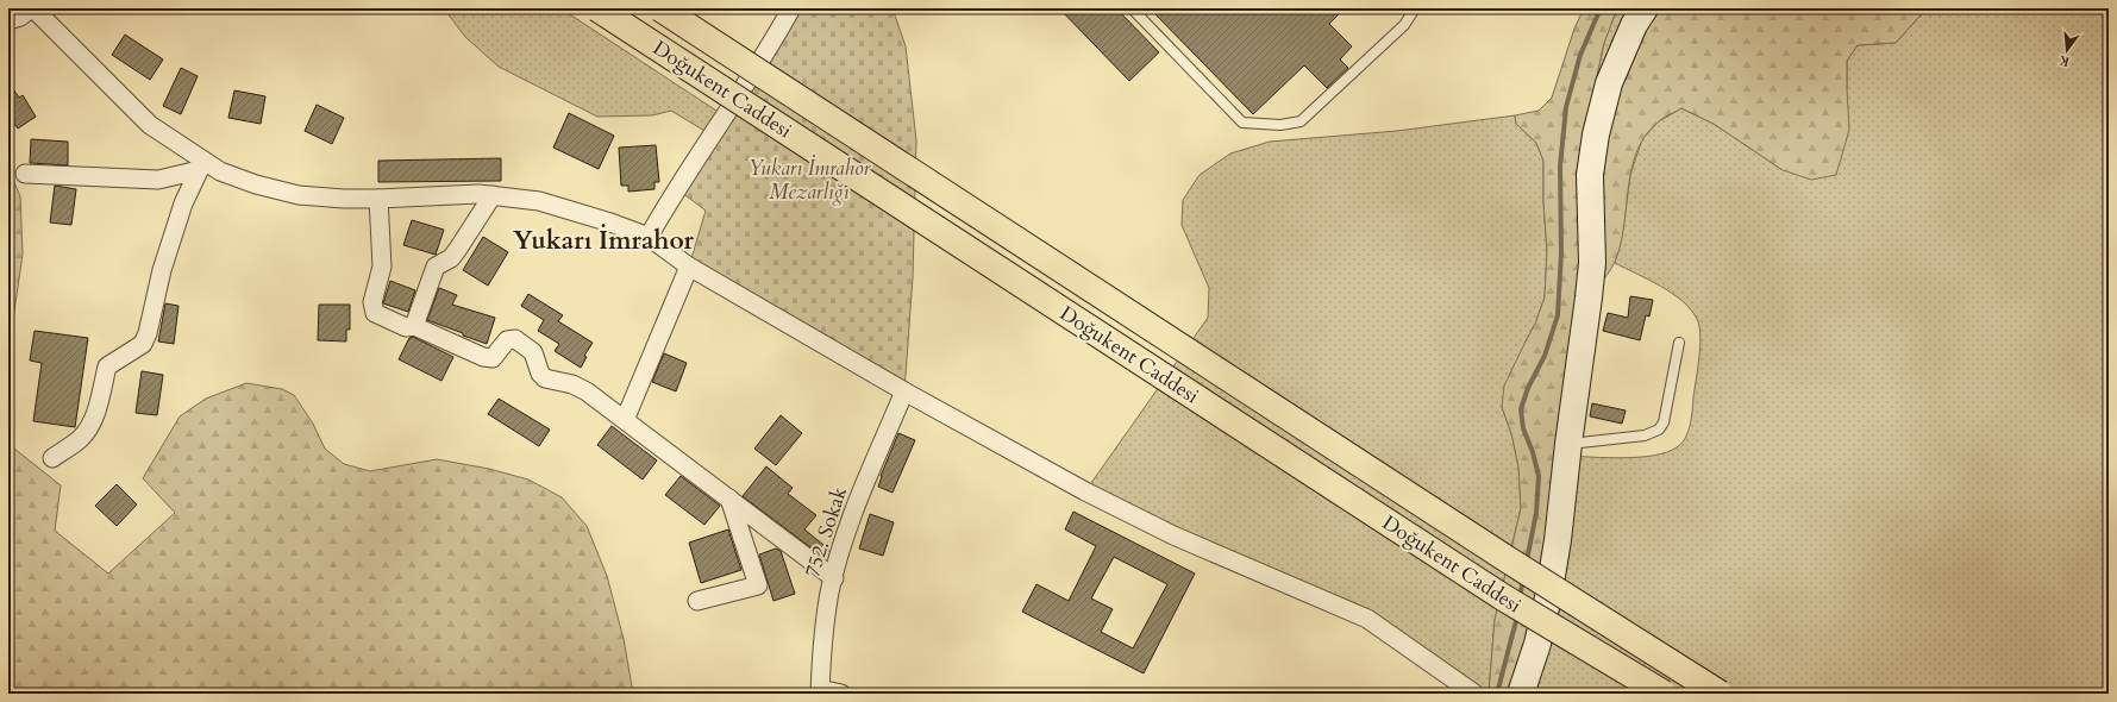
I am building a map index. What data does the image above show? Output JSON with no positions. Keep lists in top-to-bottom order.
{
  "streets": {
    "main road": ["Doğukent Caddesi"],
    "street": ["752. Sokak"]
  },
  "districts": ["Yukarı İmrahor"],
  "parks": ["Yukarı İmrahor Mezarlığı"],
  "north": "bottom"
}
